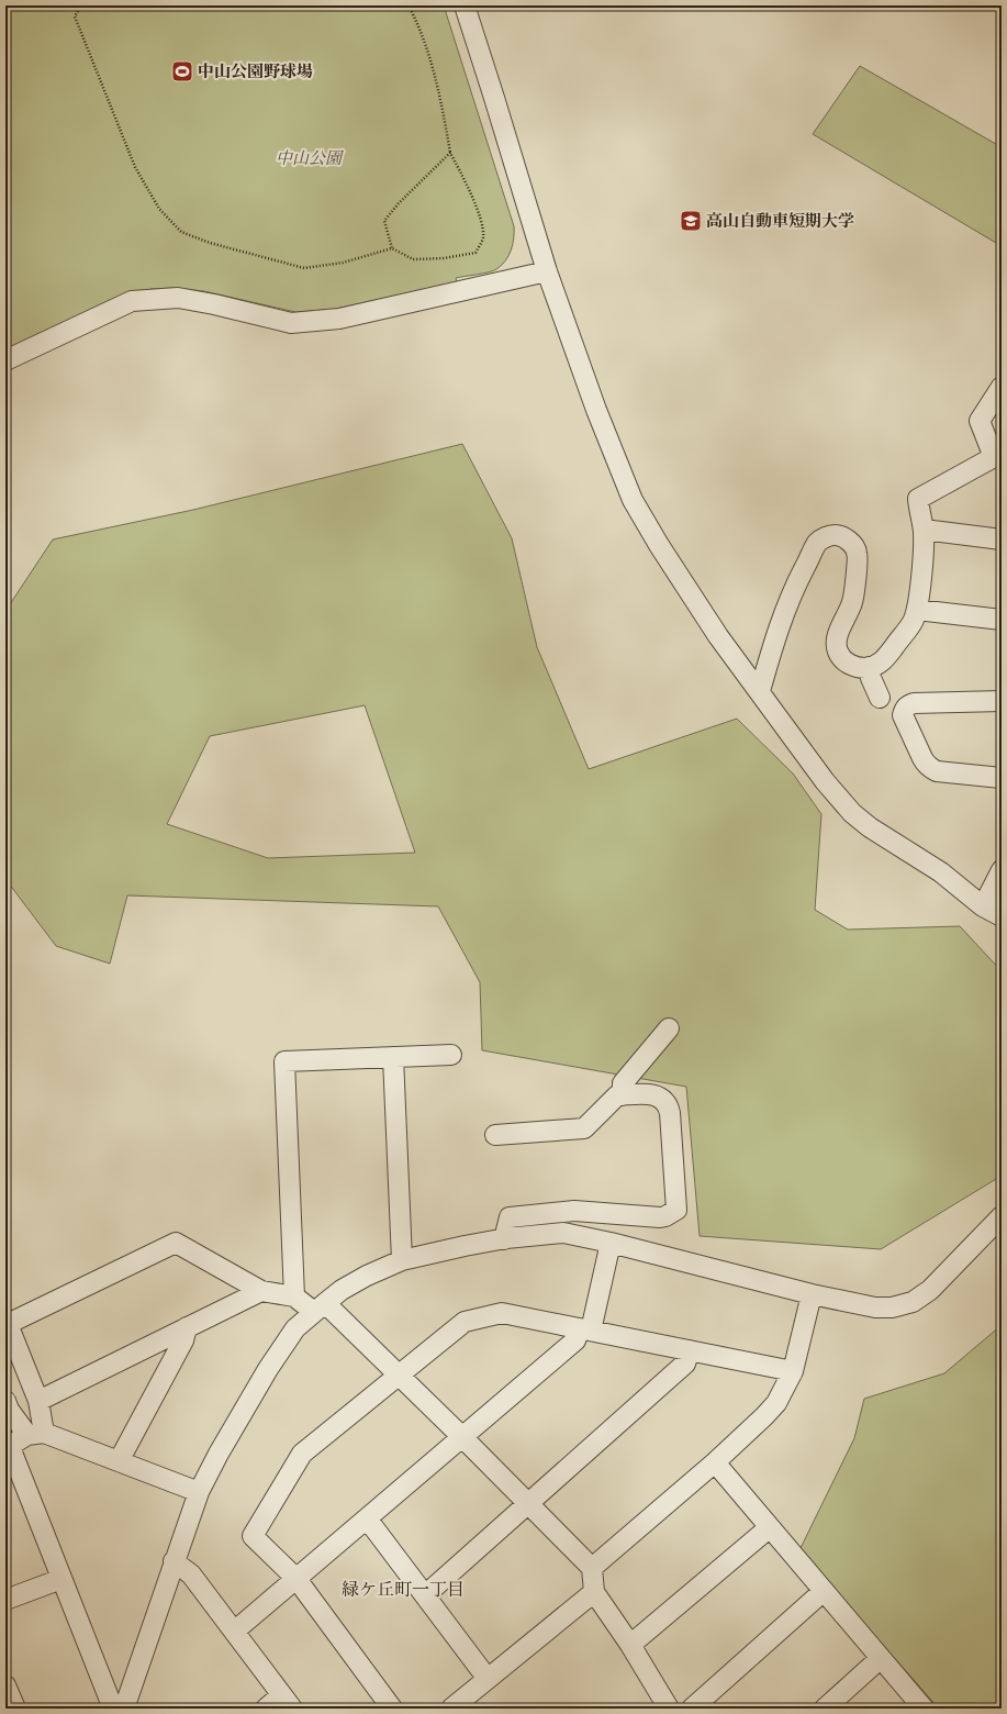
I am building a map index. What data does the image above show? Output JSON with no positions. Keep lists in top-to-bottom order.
{
  "districts": ["緑ケ丘町一丁目"],
  "parks": ["中山公園"],
  "places": {
    "sports": ["中山公園野球場"],
    "school or university": ["高山自動車短期大学"]
  }
}
